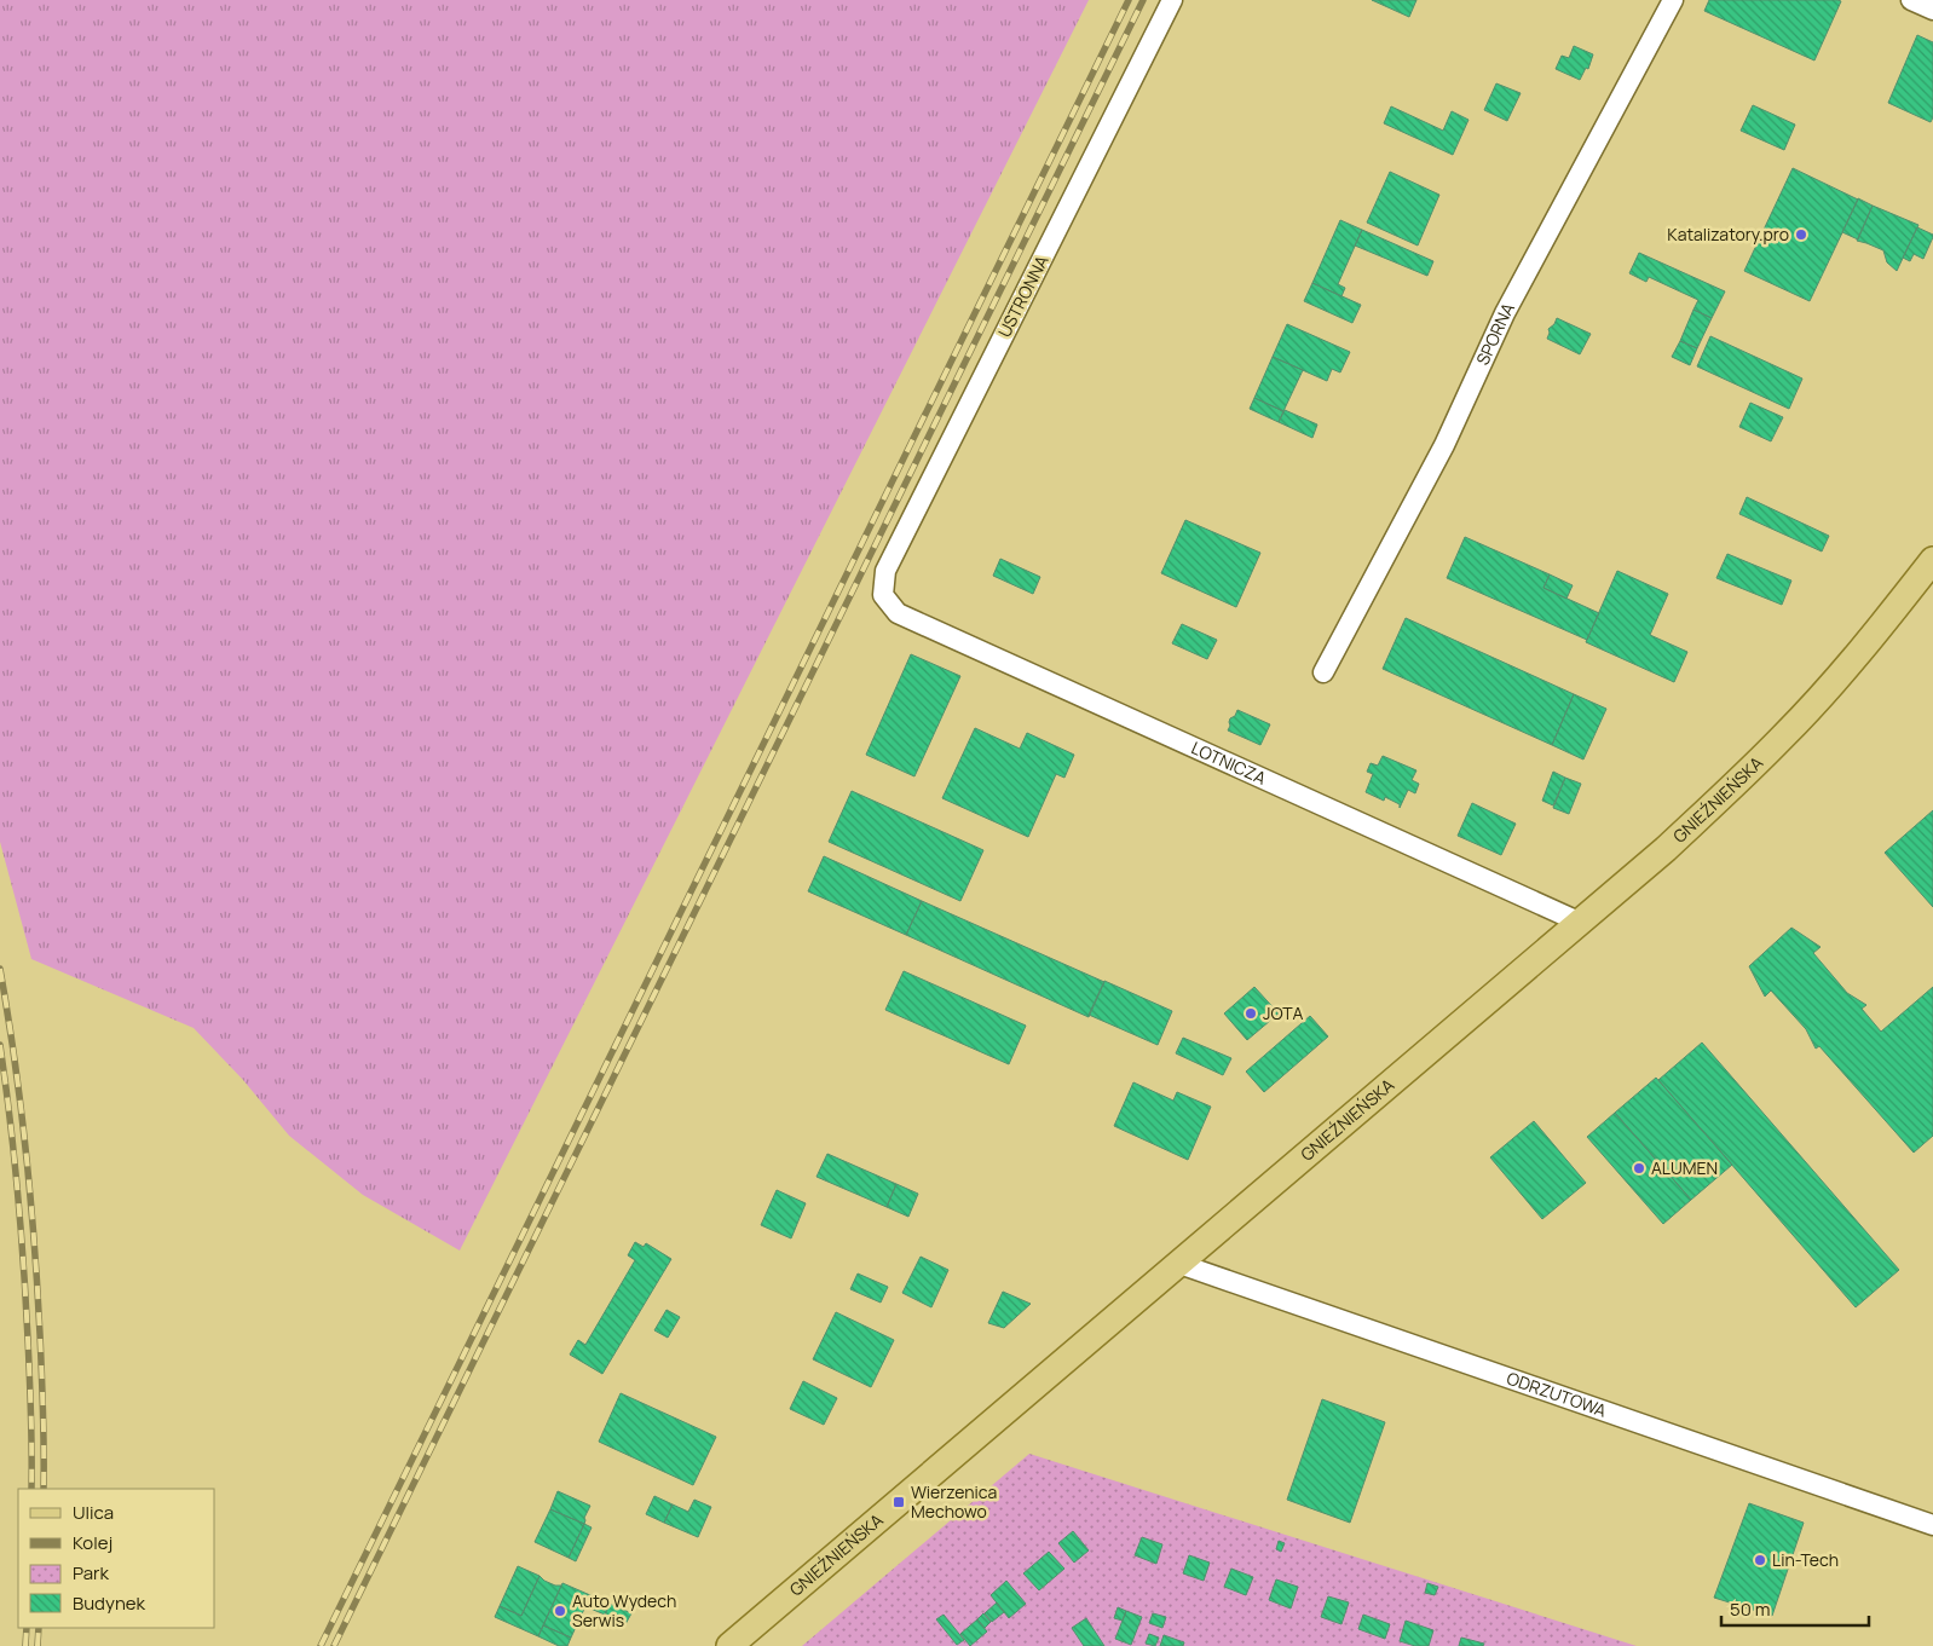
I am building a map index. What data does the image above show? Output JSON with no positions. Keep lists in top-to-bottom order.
{
  "streets": {
    "main road": ["GNIEŹNIEŃSKA"],
    "street": [
      "USTRONNA",
      "SPORNA",
      "LOTNICZA",
      "ODRZUTOWA"
    ]
  },
  "crossings": [
    ["USTRONNA", "LOTNICZA"],
    ["LOTNICZA", "GNIEŹNIEŃSKA"],
    ["GNIEŹNIEŃSKA", "ODRZUTOWA"]
  ],
  "places": {
    "other": [
      "Katalizatory.pro",
      "JOTA",
      "ALUMEN",
      "Lin-Tech",
      "Auto Wydech Serwis"
    ],
    "transit": ["Wierzenica Mechowo"]
  },
  "legend": [
    "Ulica",
    "Kolej",
    "Park",
    "Budynek"
  ],
  "scale_bar": "50 m"
}
